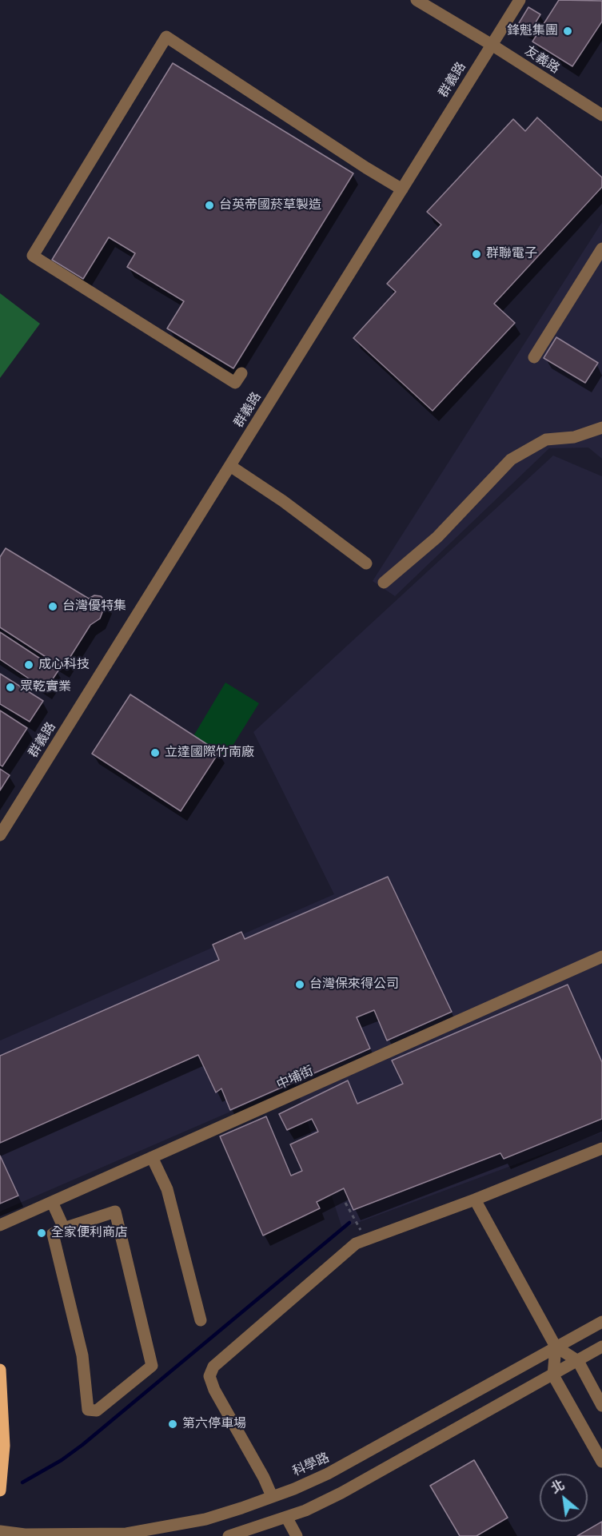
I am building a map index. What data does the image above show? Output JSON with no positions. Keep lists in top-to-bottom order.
{
  "streets": {
    "street": [
      "友義路",
      "群義路",
      "中埔街",
      "科學路"
    ]
  },
  "crossings": [
    ["友義路", "群義路"]
  ],
  "places": [
    "鋒魁集團",
    "台英帝國菸草製造",
    "群聯電子",
    "台灣優特集",
    "成心科技",
    "眾乾實業",
    "立達國際竹南廠",
    "台灣保來得公司",
    "全家便利商店",
    "第六停車場"
  ],
  "north": "top left"
}
